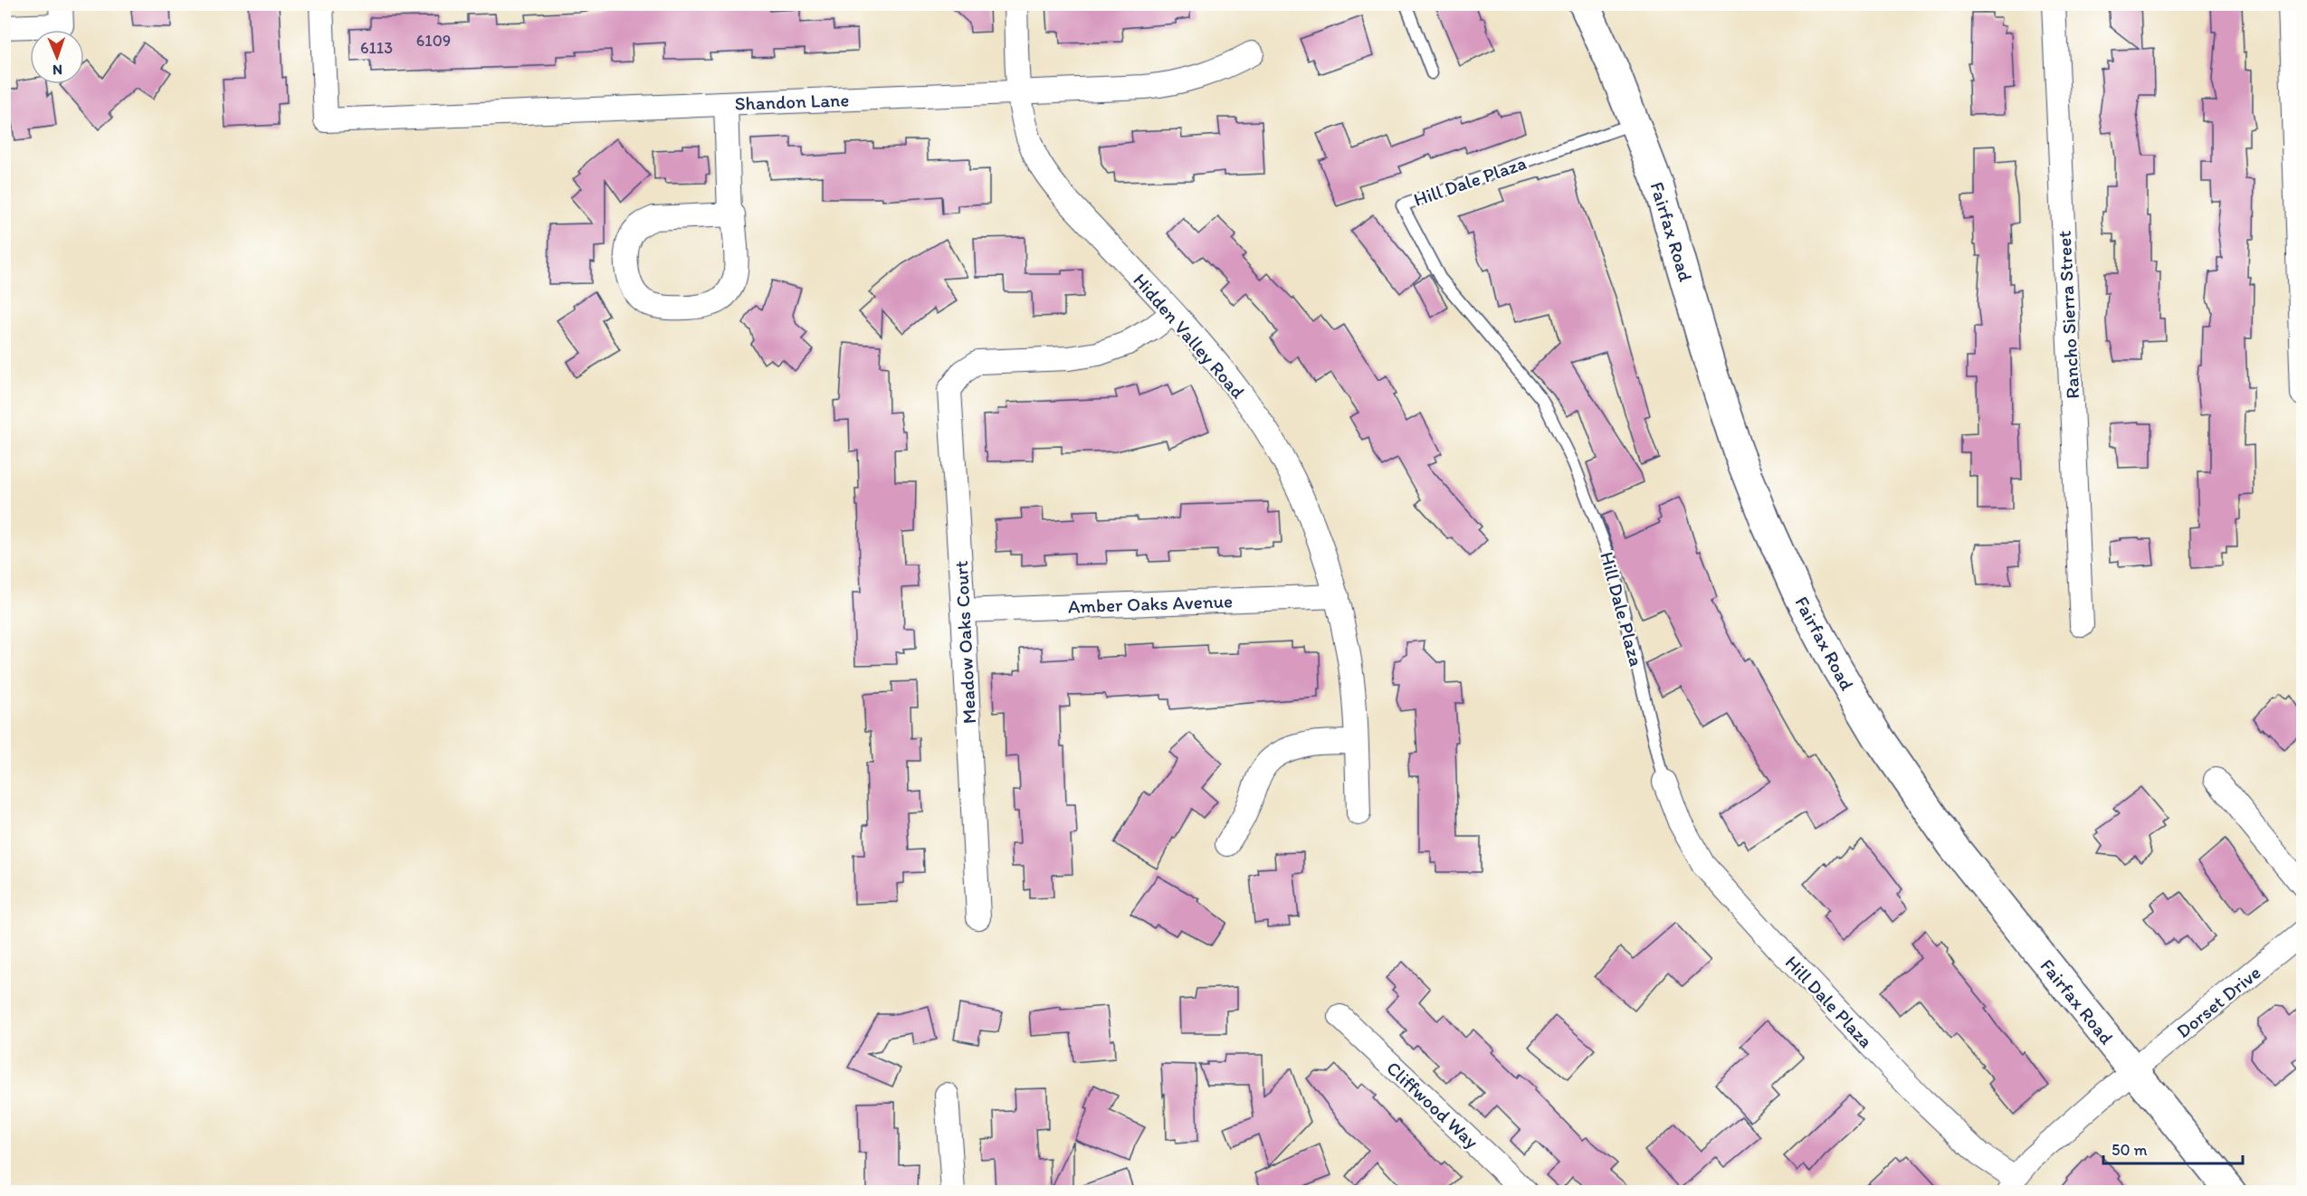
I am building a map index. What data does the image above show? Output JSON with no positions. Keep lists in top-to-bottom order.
{
  "streets": {
    "main road": ["Fairfax Road"],
    "street": [
      "Shandon Lane",
      "Hill Dale Plaza",
      "Rancho Sierra Street",
      "Hidden Valley Road",
      "Amber Oaks Avenue",
      "Meadow Oaks Court",
      "Dorset Drive",
      "Cliffwood Way"
    ]
  },
  "crossings": [
    ["Shandon Lane", "Hidden Valley Road"],
    ["Hill Dale Plaza", "Fairfax Road"],
    ["Hill Dale Plaza", "Dorset Drive"],
    ["Fairfax Road", "Dorset Drive"],
    ["Hidden Valley Road", "Amber Oaks Avenue"],
    ["Hidden Valley Road", "Meadow Oaks Court"],
    ["Amber Oaks Avenue", "Meadow Oaks Court"]
  ],
  "house_numbers": ["6109", "6113"],
  "scale_bar": "50 m",
  "north": "bottom"
}
